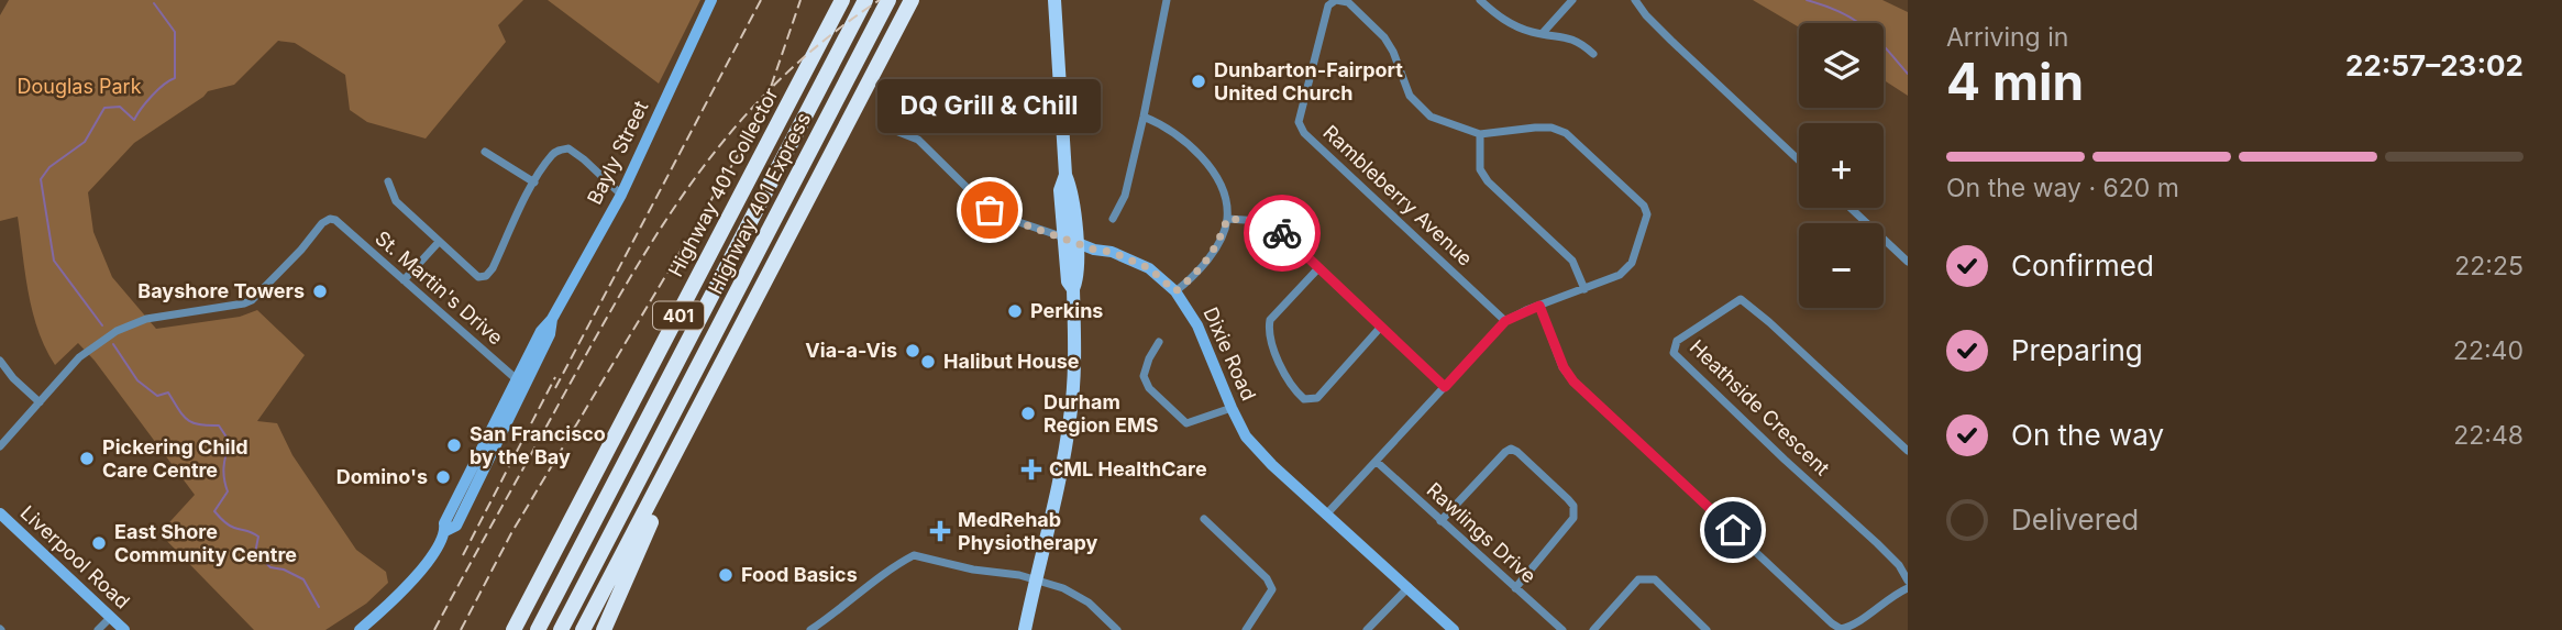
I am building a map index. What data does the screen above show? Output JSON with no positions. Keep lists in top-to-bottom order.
{
  "streets": {
    "highway": ["Highway 401 Collector", "Highway 401 Express", "401"],
    "street": [
      "Bayly Street",
      "Rambleberry Avenue",
      "St. Martin's Drive",
      "Dixie Road",
      "Heathside Crescent",
      "Rawlings Drive",
      "Liverpool Road"
    ]
  },
  "crossings": [
    ["Bayly Street", "St. Martin's Drive"],
    ["Rambleberry Avenue", "Dixie Road"],
    ["Rambleberry Avenue", "Rawlings Drive"]
  ],
  "parks": ["Douglas Park"],
  "places": {
    "other": [
      "Dunbarton-Fairport United Church",
      "DQ Grill & Chill",
      "Bayshore Towers",
      "Perkins",
      "Via-a-Vis",
      "Halibut House",
      "Durham Region EMS",
      "San Francisco by the Bay",
      "Pickering Child Care Centre",
      "Domino's",
      "East Shore Community Centre",
      "Food Basics"
    ],
    "health": ["CML HealthCare", "MedRehab Physiotherapy"]
  },
  "page": {
    "heading": ["4 min", "Arriving in", "22:57–23:02"],
    "map_buttons": ["+", "−"],
    "bubble": "DQ Grill & Chill",
    "bar": "On the way · 620 m",
    "list": [
      ["Confirmed", "22:25"],
      ["Preparing", "22:40"],
      ["On the way", "22:48"],
      "Delivered"
    ]
  }
}
